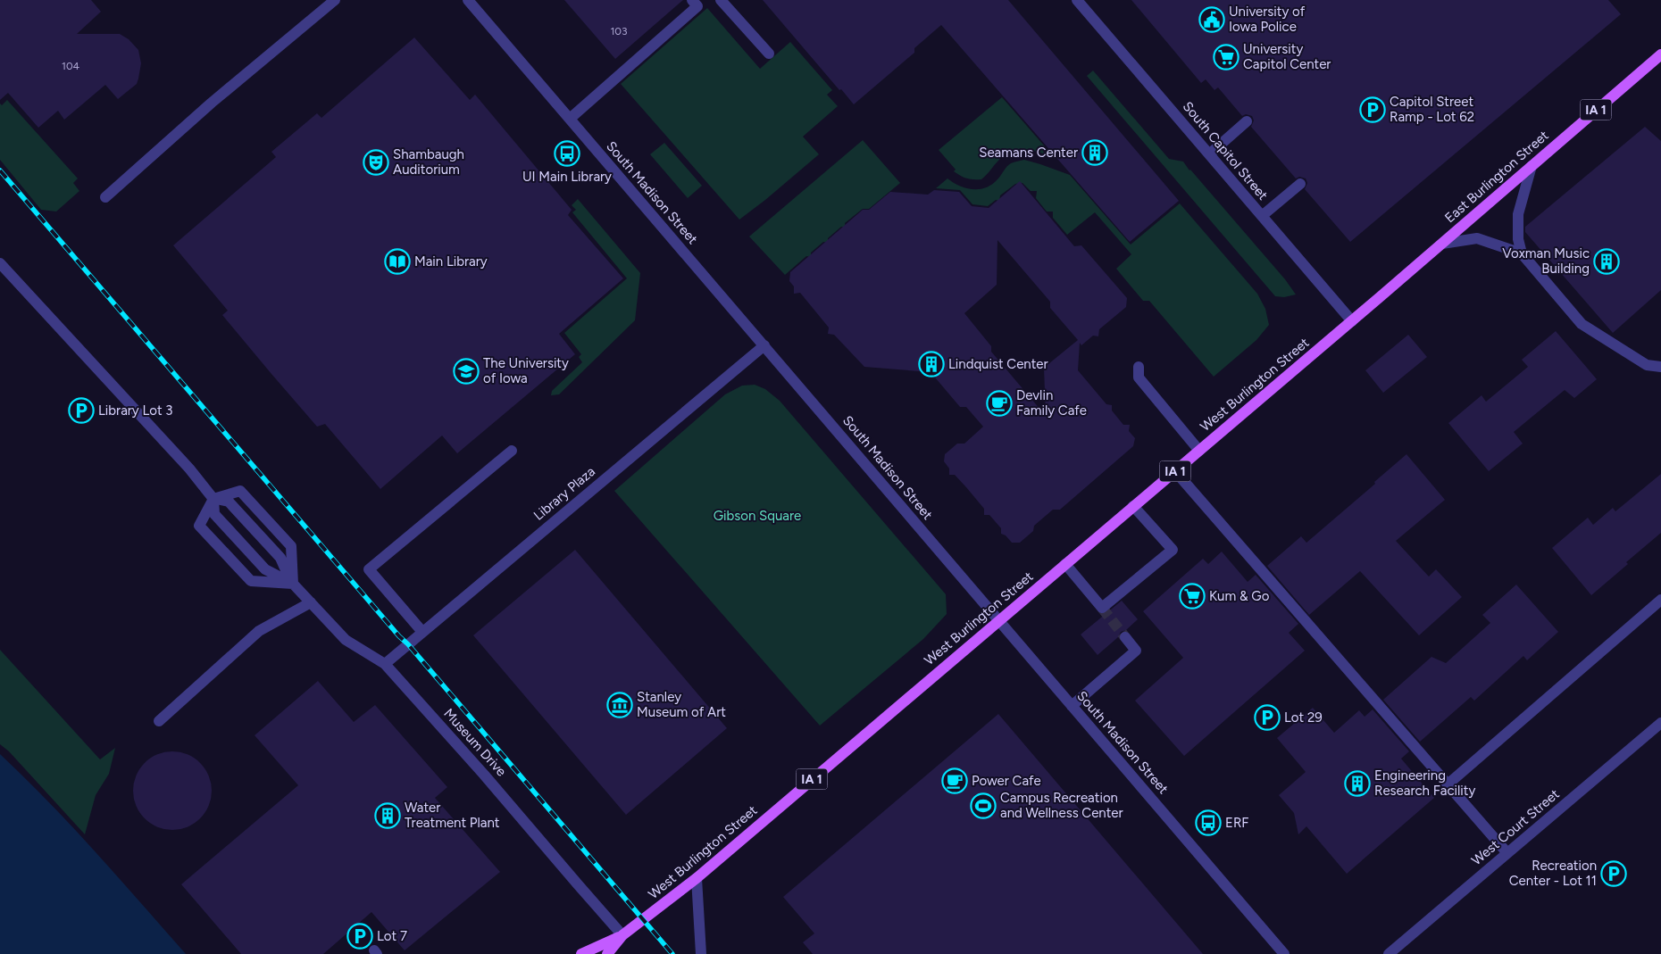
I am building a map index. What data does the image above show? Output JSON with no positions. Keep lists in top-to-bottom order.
{
  "streets": {
    "main road": ["IA 1", "East Burlington Street", "West Burlington Street"],
    "street": [
      "South Capitol Street",
      "South Madison Street",
      "Library Plaza",
      "Museum Drive",
      "West Court Street"
    ]
  },
  "crossings": [
    ["South Capitol Street", "East Burlington Street"],
    ["South Capitol Street", "West Burlington Street"],
    ["East Burlington Street", "West Burlington Street"],
    ["South Madison Street", "West Burlington Street"],
    ["South Madison Street", "Library Plaza"],
    ["West Burlington Street", "Museum Drive"],
    ["Library Plaza", "Museum Drive"]
  ],
  "parks": ["Gibson Square"],
  "places": {
    "public building": ["University of Iowa Police"],
    "supermarket": ["University Capitol Center", "Kum & Go"],
    "parking": [
      "Capitol Street Ramp - Lot 62",
      "Library Lot 3",
      "Lot 29",
      "Recreation Center - Lot 11",
      "Lot 7"
    ],
    "building": [
      "Seamans Center",
      "Voxman Music Building",
      "Lindquist Center",
      "Engineering Research Facility",
      "Water Treatment Plant"
    ],
    "bus stop": ["UI Main Library", "ERF"],
    "theatre": ["Shambaugh Auditorium"],
    "library": ["Main Library"],
    "school or university": ["The University of Iowa"],
    "cafe": ["Devlin Family Cafe", "Power Cafe"],
    "museum": ["Stanley Museum of Art"],
    "sports": ["Campus Recreation and Wellness Center"]
  },
  "house_numbers": ["103", "104"]
}
